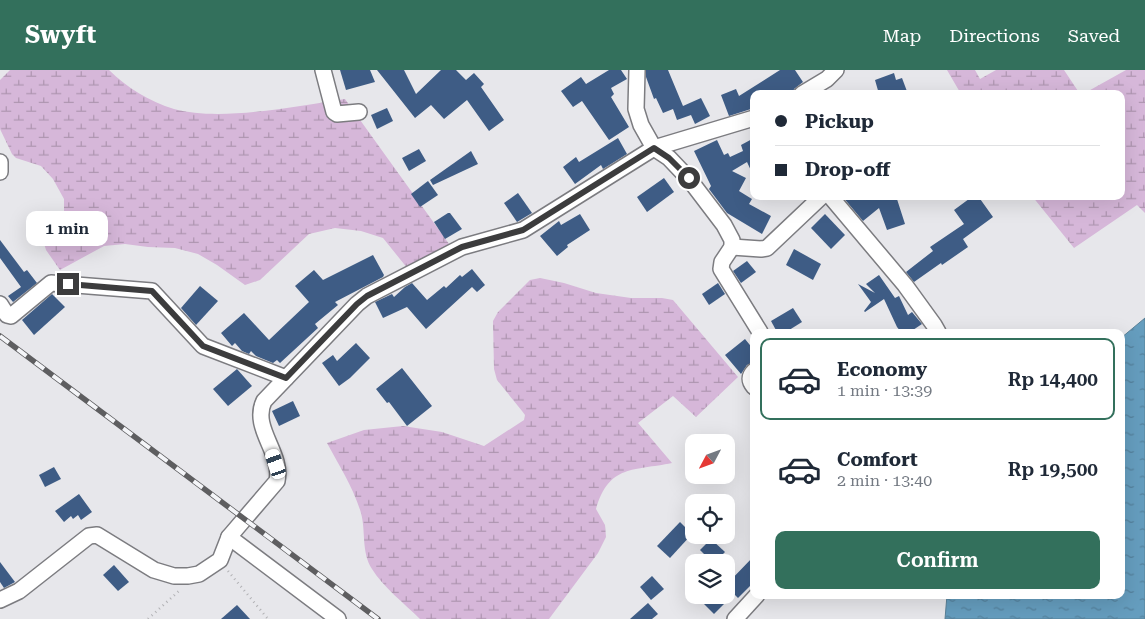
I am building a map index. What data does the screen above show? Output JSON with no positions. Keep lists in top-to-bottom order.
{
  "north": "bottom left",
  "page": {
    "header": "Swyft",
    "nav": ["Map", "Directions", "Saved"],
    "banner": ["Pickup", "Drop-off"],
    "bubble": "1 min",
    "list": [
      {
        "name": "Economy",
        "note": "1 min · 13:39",
        "value": "Rp 14,400"
      },
      {
        "name": "Comfort",
        "note": "2 min · 13:40",
        "value": "Rp 19,500"
      }
    ],
    "buttons": "Confirm"
  }
}
